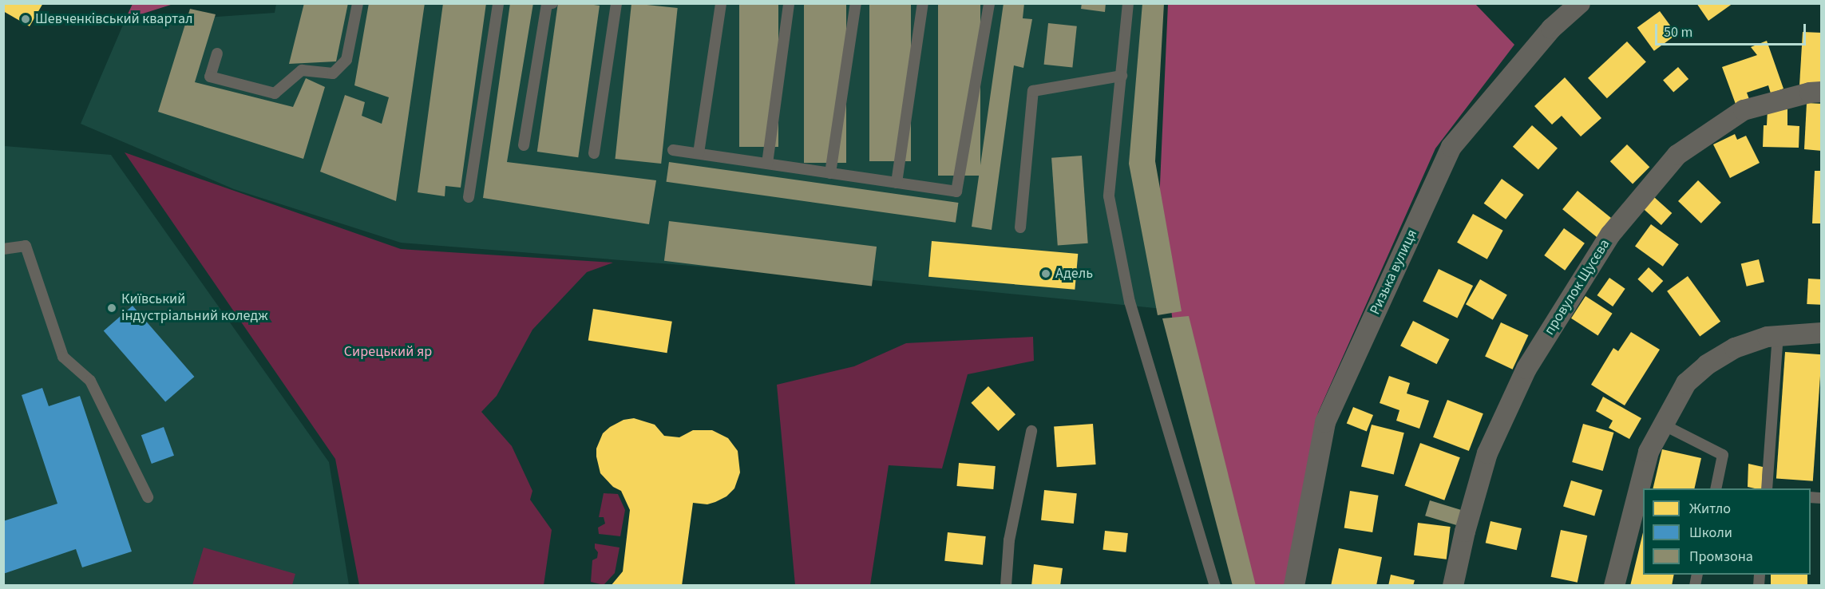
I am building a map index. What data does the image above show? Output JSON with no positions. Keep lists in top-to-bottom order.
{
  "streets": {
    "street": ["Ризька вулиця", "провулок Щусєва"]
  },
  "parks": ["Сирецький яр"],
  "places": ["Шевченківський квартал", "Адель", "Київський індустріальний коледж"],
  "legend": ["Житло", "Школи", "Промзона"],
  "scale_bar": "50 m"
}
